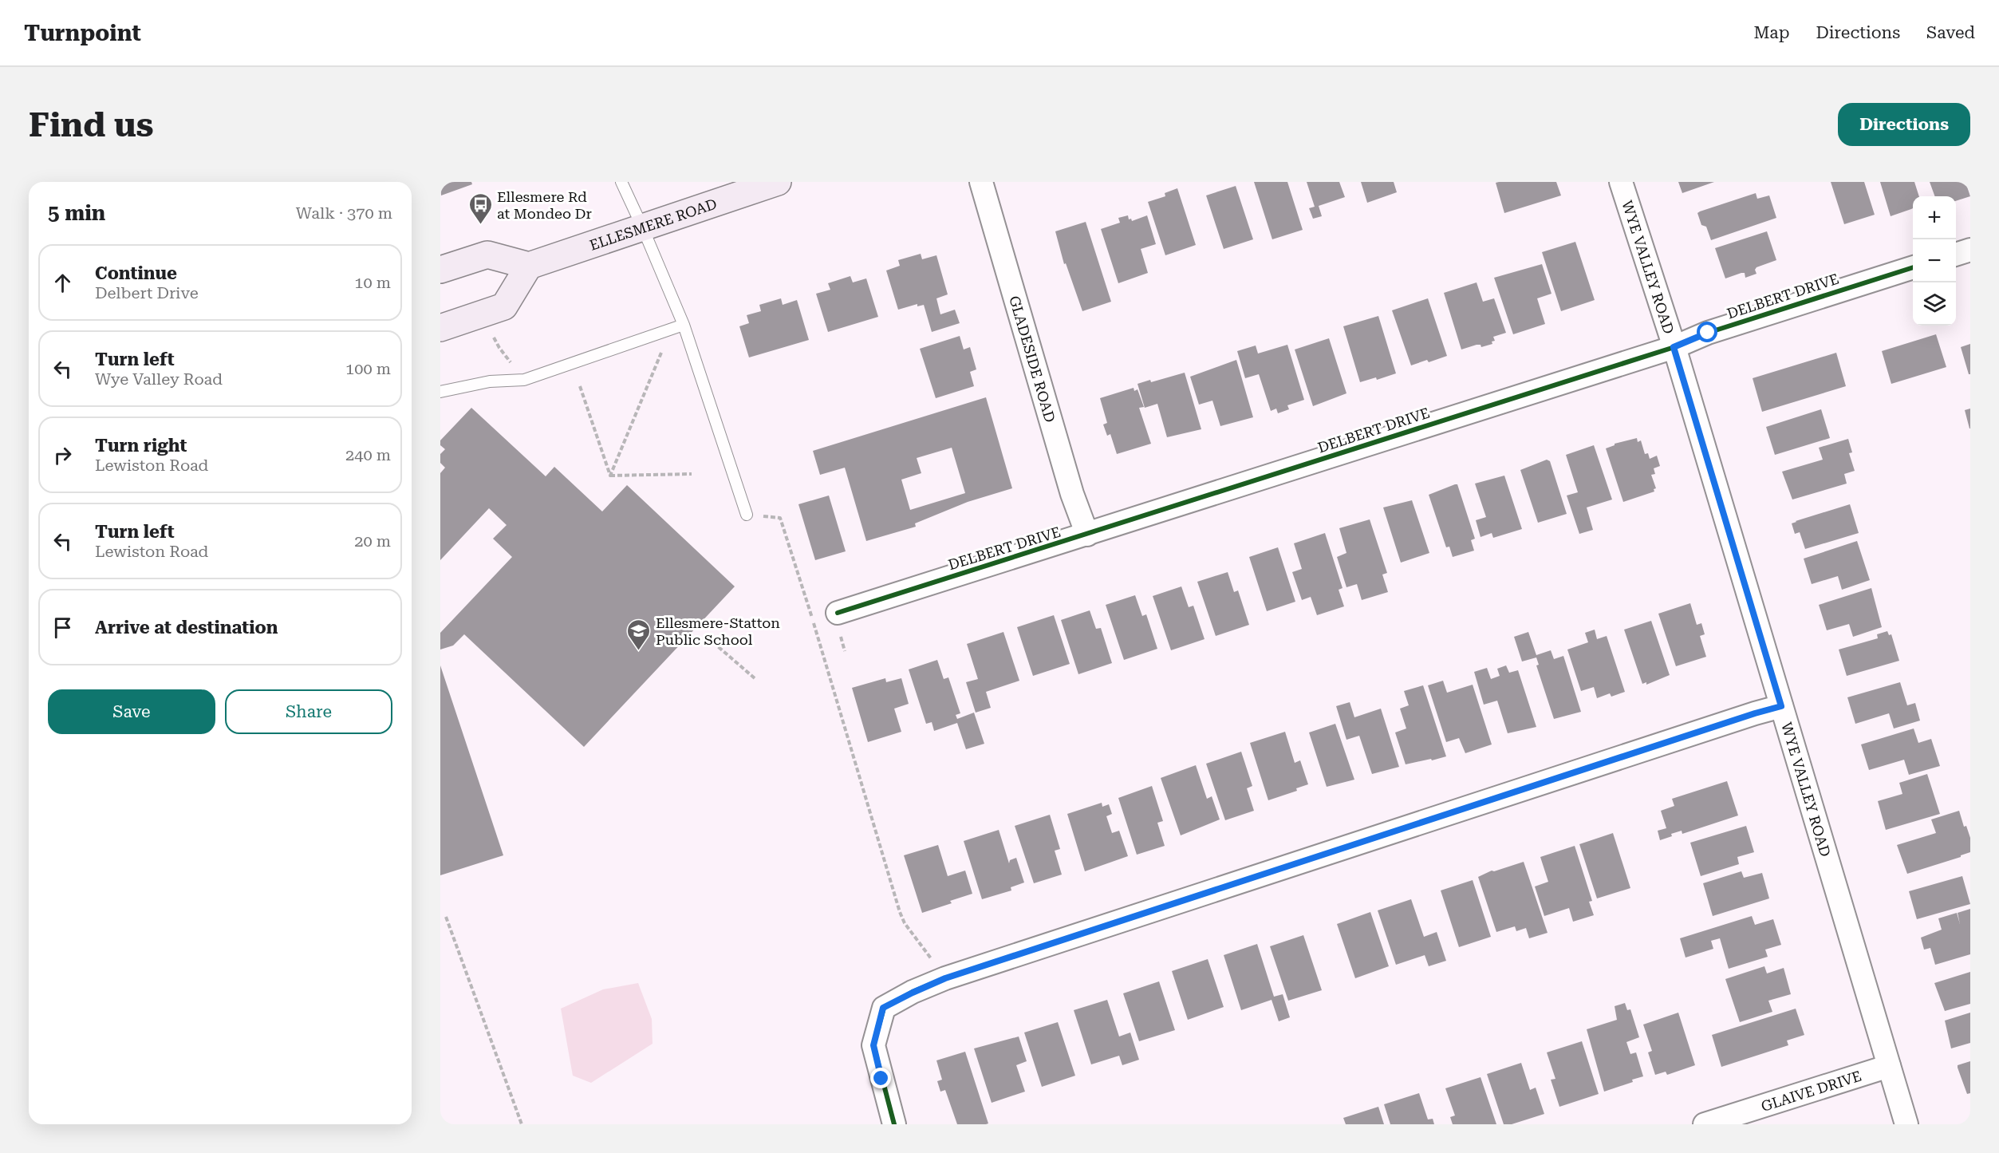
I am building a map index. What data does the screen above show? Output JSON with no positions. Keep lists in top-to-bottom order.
{
  "streets": {
    "main road": ["ELLESMERE ROAD"],
    "street": [
      "WYE VALLEY ROAD",
      "DELBERT DRIVE",
      "GLADESIDE ROAD",
      "GLAIVE DRIVE"
    ]
  },
  "crossings": [
    ["WYE VALLEY ROAD", "DELBERT DRIVE"],
    ["WYE VALLEY ROAD", "GLAIVE DRIVE"],
    ["DELBERT DRIVE", "GLADESIDE ROAD"]
  ],
  "places": {
    "bus stop": ["Ellesmere Rd at Mondeo Dr"],
    "school or university": ["Ellesmere-Statton Public School"]
  },
  "page": {
    "header": "Turnpoint",
    "nav": ["Map", "Directions", "Saved"],
    "buttons": [
      "Directions",
      ["Save", "Share"]
    ],
    "title": "Find us",
    "heading": ["5 min", "Walk · 370 m"],
    "map_buttons": ["+", "−"],
    "list": [
      ["Continue", "Delbert Drive", "10 m"],
      ["Turn left", "Wye Valley Road", "100 m"],
      ["Turn right", "Lewiston Road", "240 m"],
      ["Turn left", "Lewiston Road", "20 m"],
      "Arrive at destination"
    ]
  }
}
